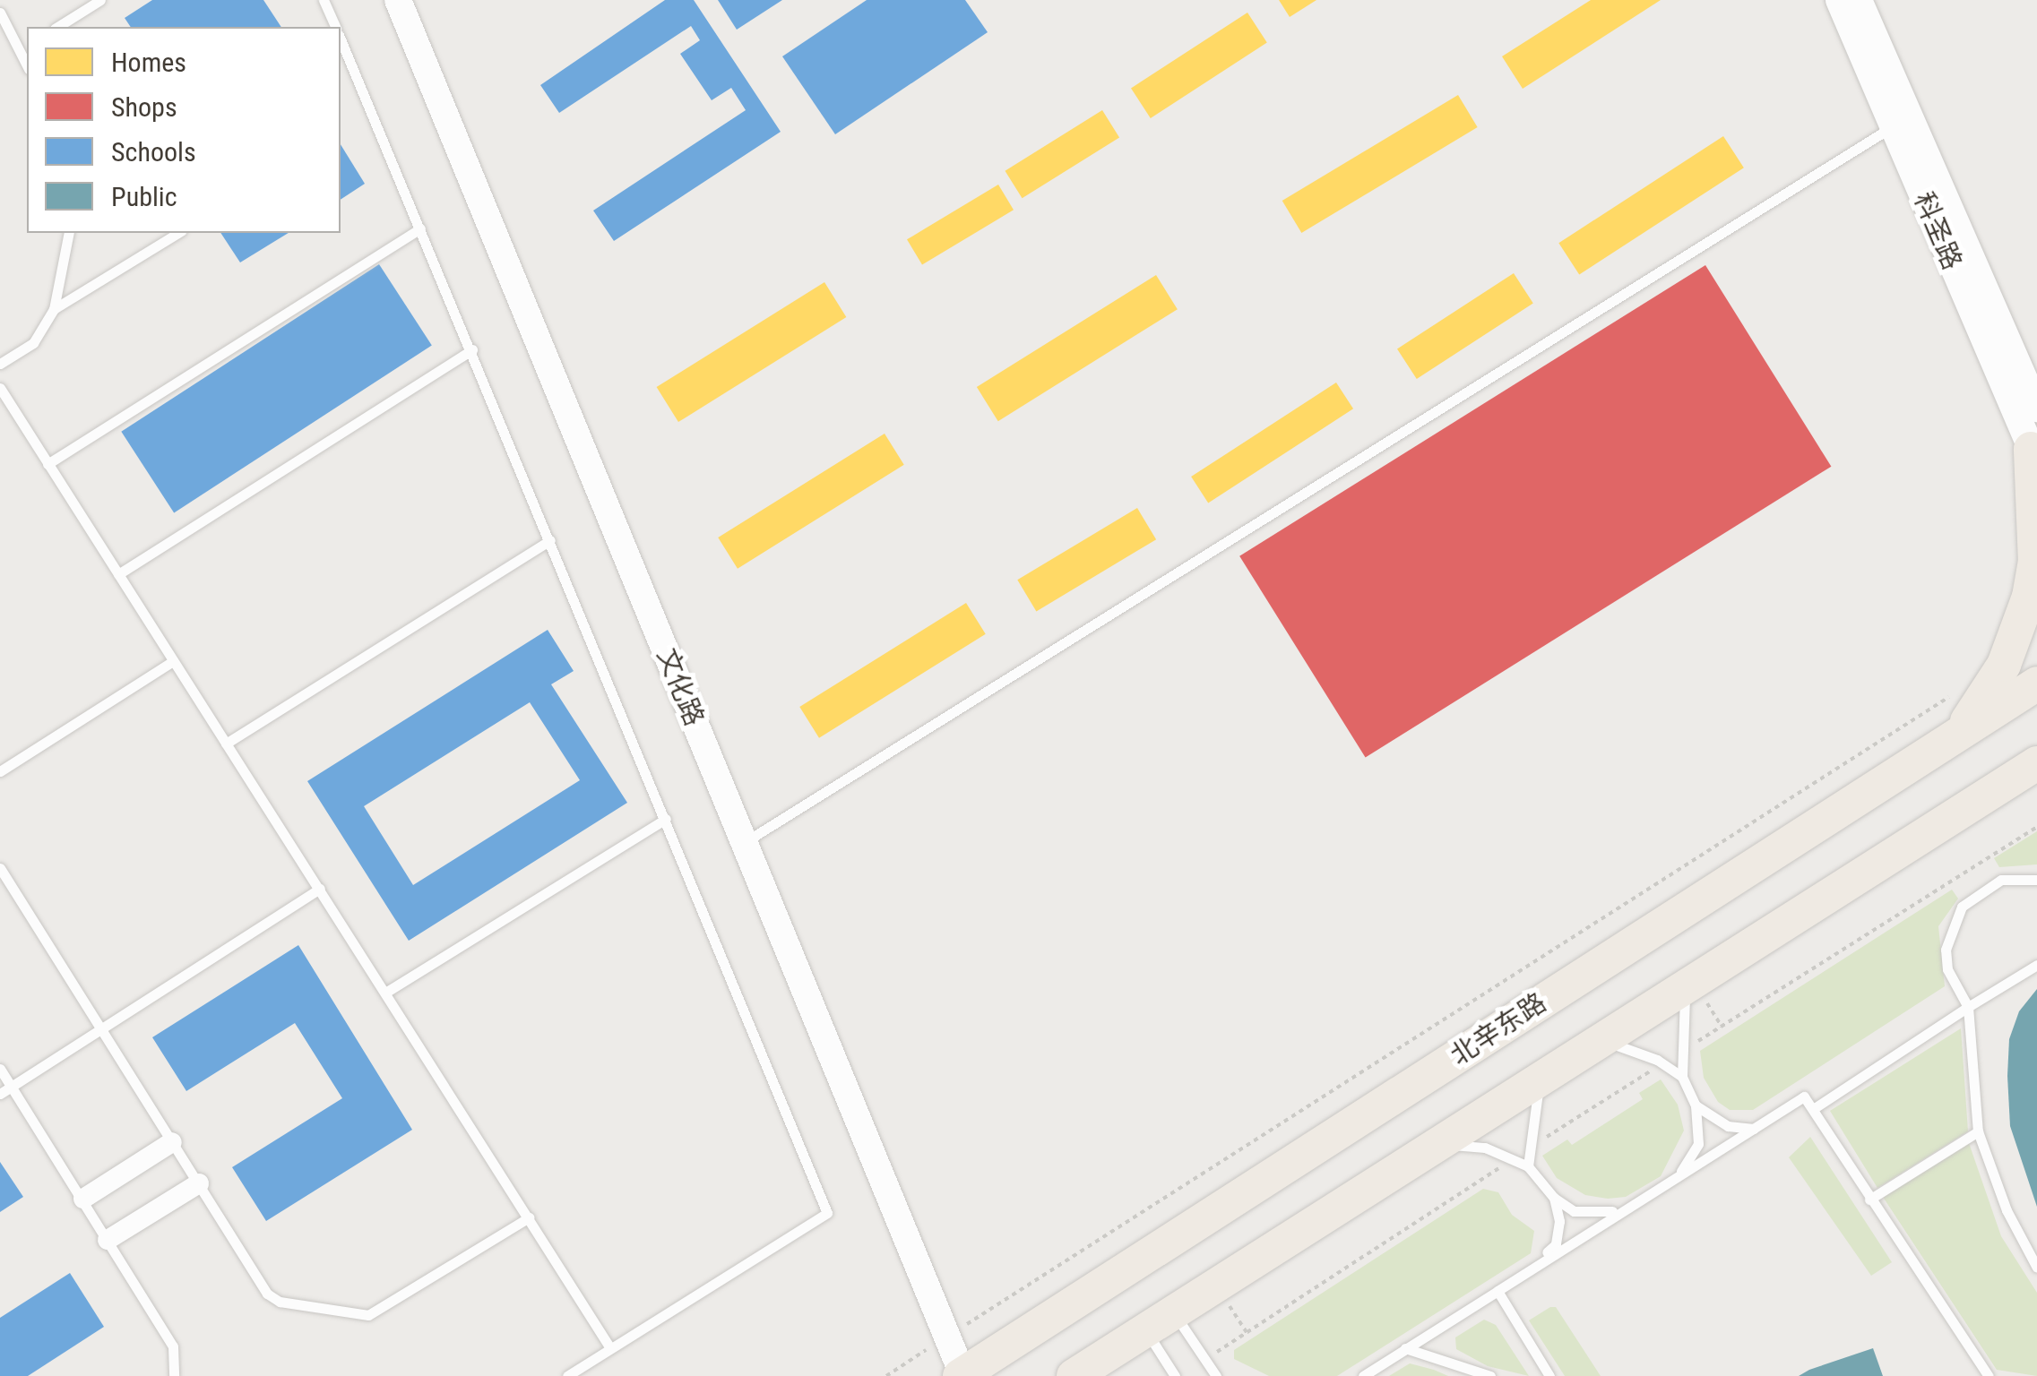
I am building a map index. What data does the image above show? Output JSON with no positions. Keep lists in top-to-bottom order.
{
  "streets": {
    "main road": ["北辛东路"],
    "street": ["科圣路", "文化路"]
  },
  "crossings": [
    ["文化路", "北辛东路"]
  ],
  "legend": [
    "Homes",
    "Shops",
    "Schools",
    "Public"
  ]
}
